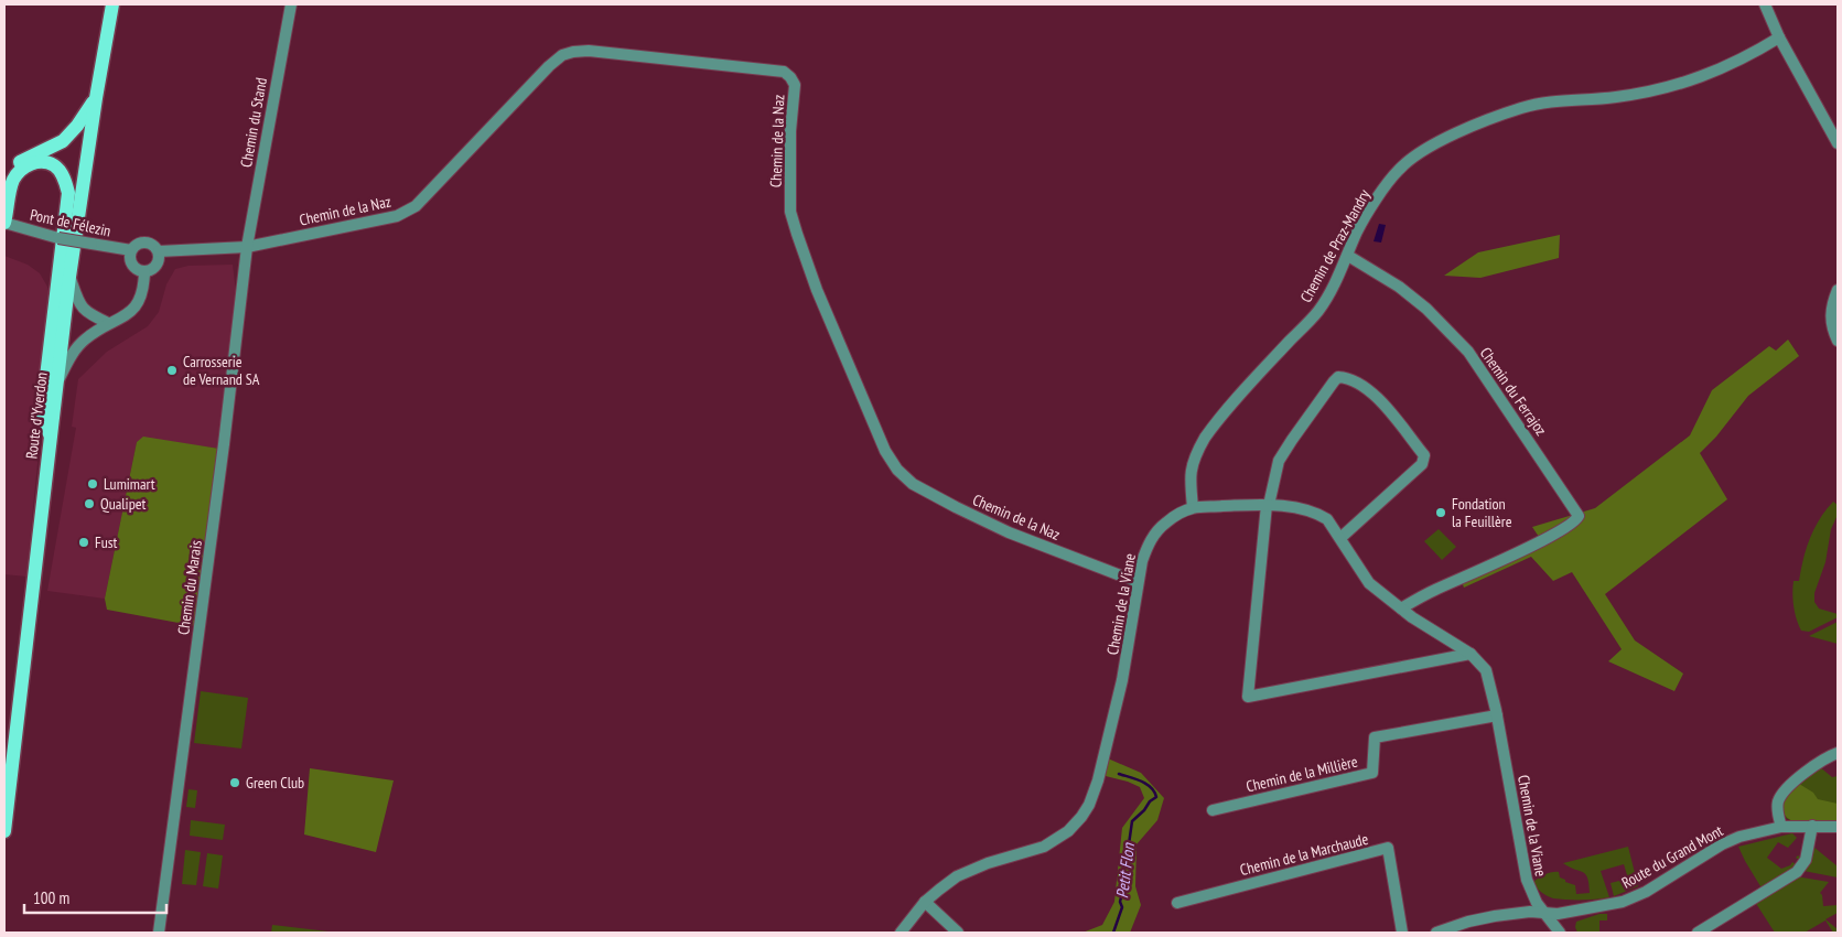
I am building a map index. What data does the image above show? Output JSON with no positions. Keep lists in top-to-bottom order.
{
  "streets": {
    "main road": ["Route d'Yverdon"],
    "street": [
      "Chemin du Stand",
      "Chemin de la Naz",
      "Pont de Félezin",
      "Chemin de Praz-Mandry",
      "Chemin du Ferrajoz",
      "Chemin du Marais",
      "Chemin de la Viane",
      "Chemin de la Millière",
      "Chemin de la Marchaude",
      "Route du Grand Mont"
    ]
  },
  "crossings": [
    ["Chemin du Stand", "Chemin de la Naz"],
    ["Chemin du Stand", "Chemin du Marais"],
    ["Chemin de la Naz", "Chemin du Marais"],
    ["Chemin de la Naz", "Chemin de la Viane"],
    ["Chemin de Praz-Mandry", "Chemin du Ferrajoz"],
    ["Chemin de Praz-Mandry", "Chemin de la Viane"],
    ["Chemin du Ferrajoz", "Chemin de la Viane"],
    ["Chemin de la Viane", "Chemin de la Millière"],
    ["Chemin de la Viane", "Route du Grand Mont"]
  ],
  "water": ["Petit Flon"],
  "places": [
    "Carrosserie de Vernand SA",
    "Lumimart",
    "Qualipet",
    "Fondation la Feuillère",
    "Fust",
    "Green Club"
  ],
  "scale_bar": "100 m"
}
